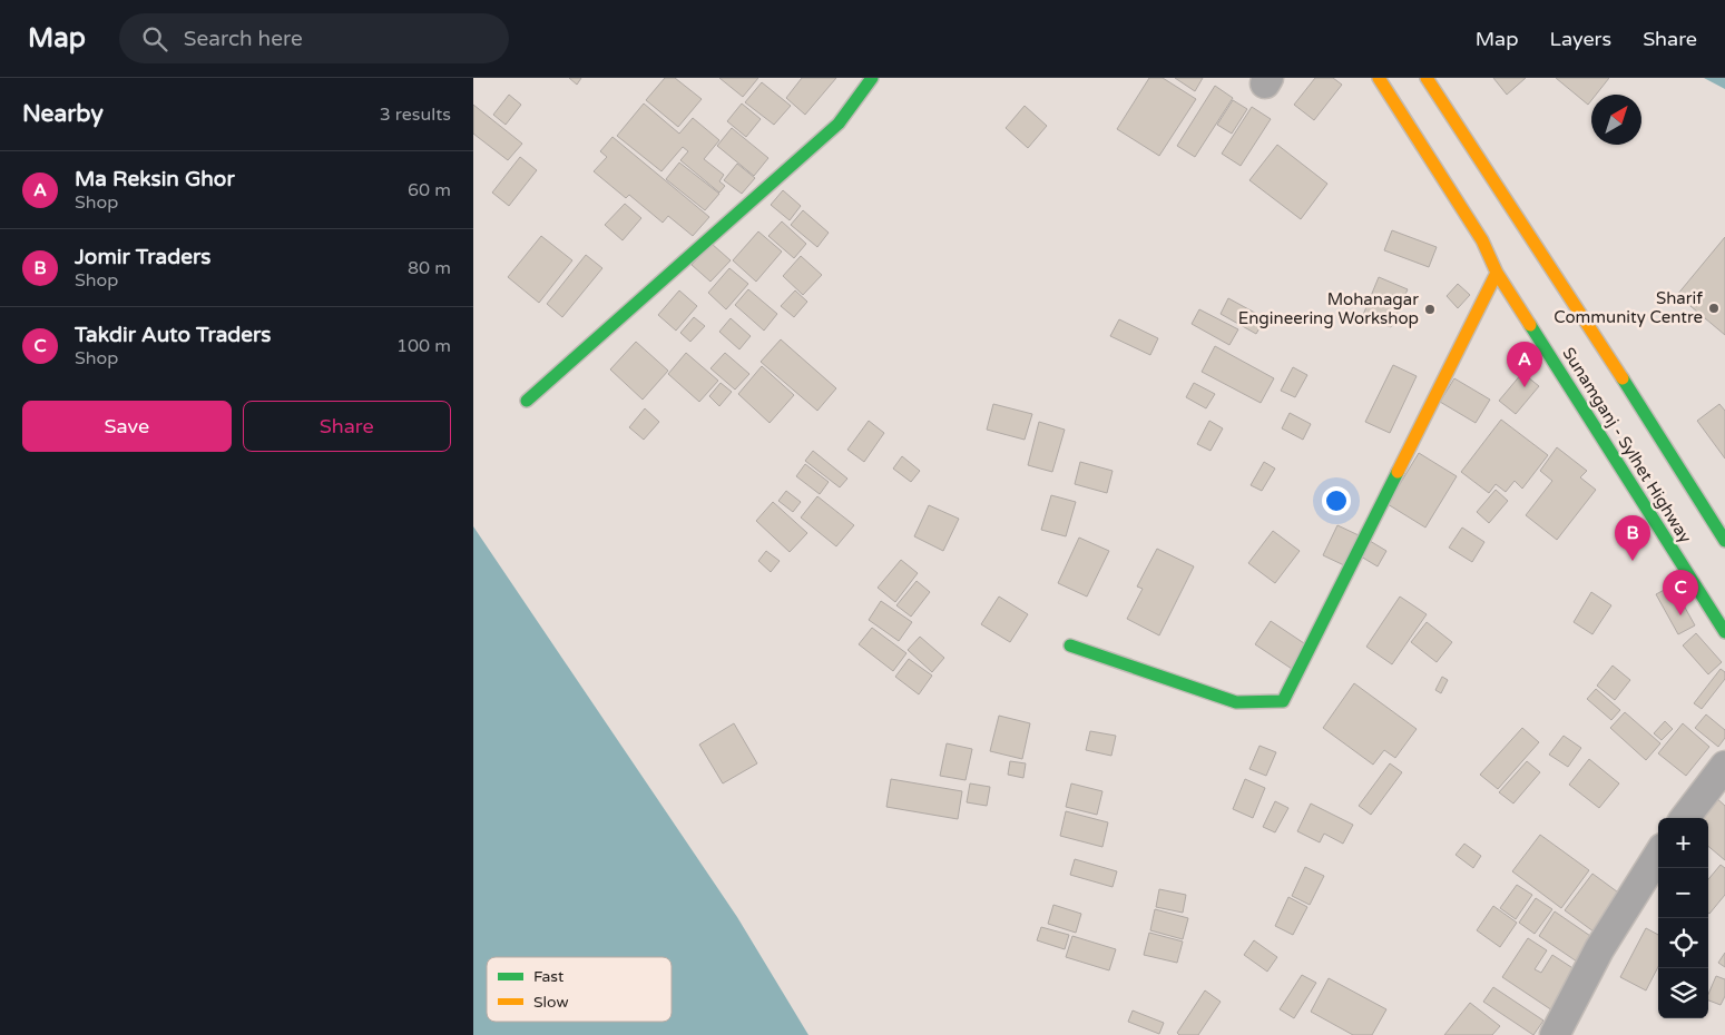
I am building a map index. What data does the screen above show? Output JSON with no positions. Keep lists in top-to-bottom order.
{
  "streets": {
    "main road": ["Sunamganj - Sylhet Highway"]
  },
  "places": ["Sharif Community Centre", "Mohanagar Engineering Workshop"],
  "legend": ["Fast", "Slow"],
  "north": "top right",
  "page": {
    "header": "Map",
    "search": "Search here",
    "nav": ["Map", "Layers", "Share"],
    "heading": ["Nearby", "3 results"],
    "list": [
      {
        "mark": "A",
        "name": "Ma Reksin Ghor",
        "note": "Shop",
        "value": "60 m"
      },
      {
        "mark": "B",
        "name": "Jomir Traders",
        "note": "Shop",
        "value": "80 m"
      },
      {
        "mark": "C",
        "name": "Takdir Auto Traders",
        "note": "Shop",
        "value": "100 m"
      }
    ],
    "pins": ["A", "B", "C"],
    "buttons": ["Save", "Share"],
    "map_buttons": ["+", "−"]
  }
}
